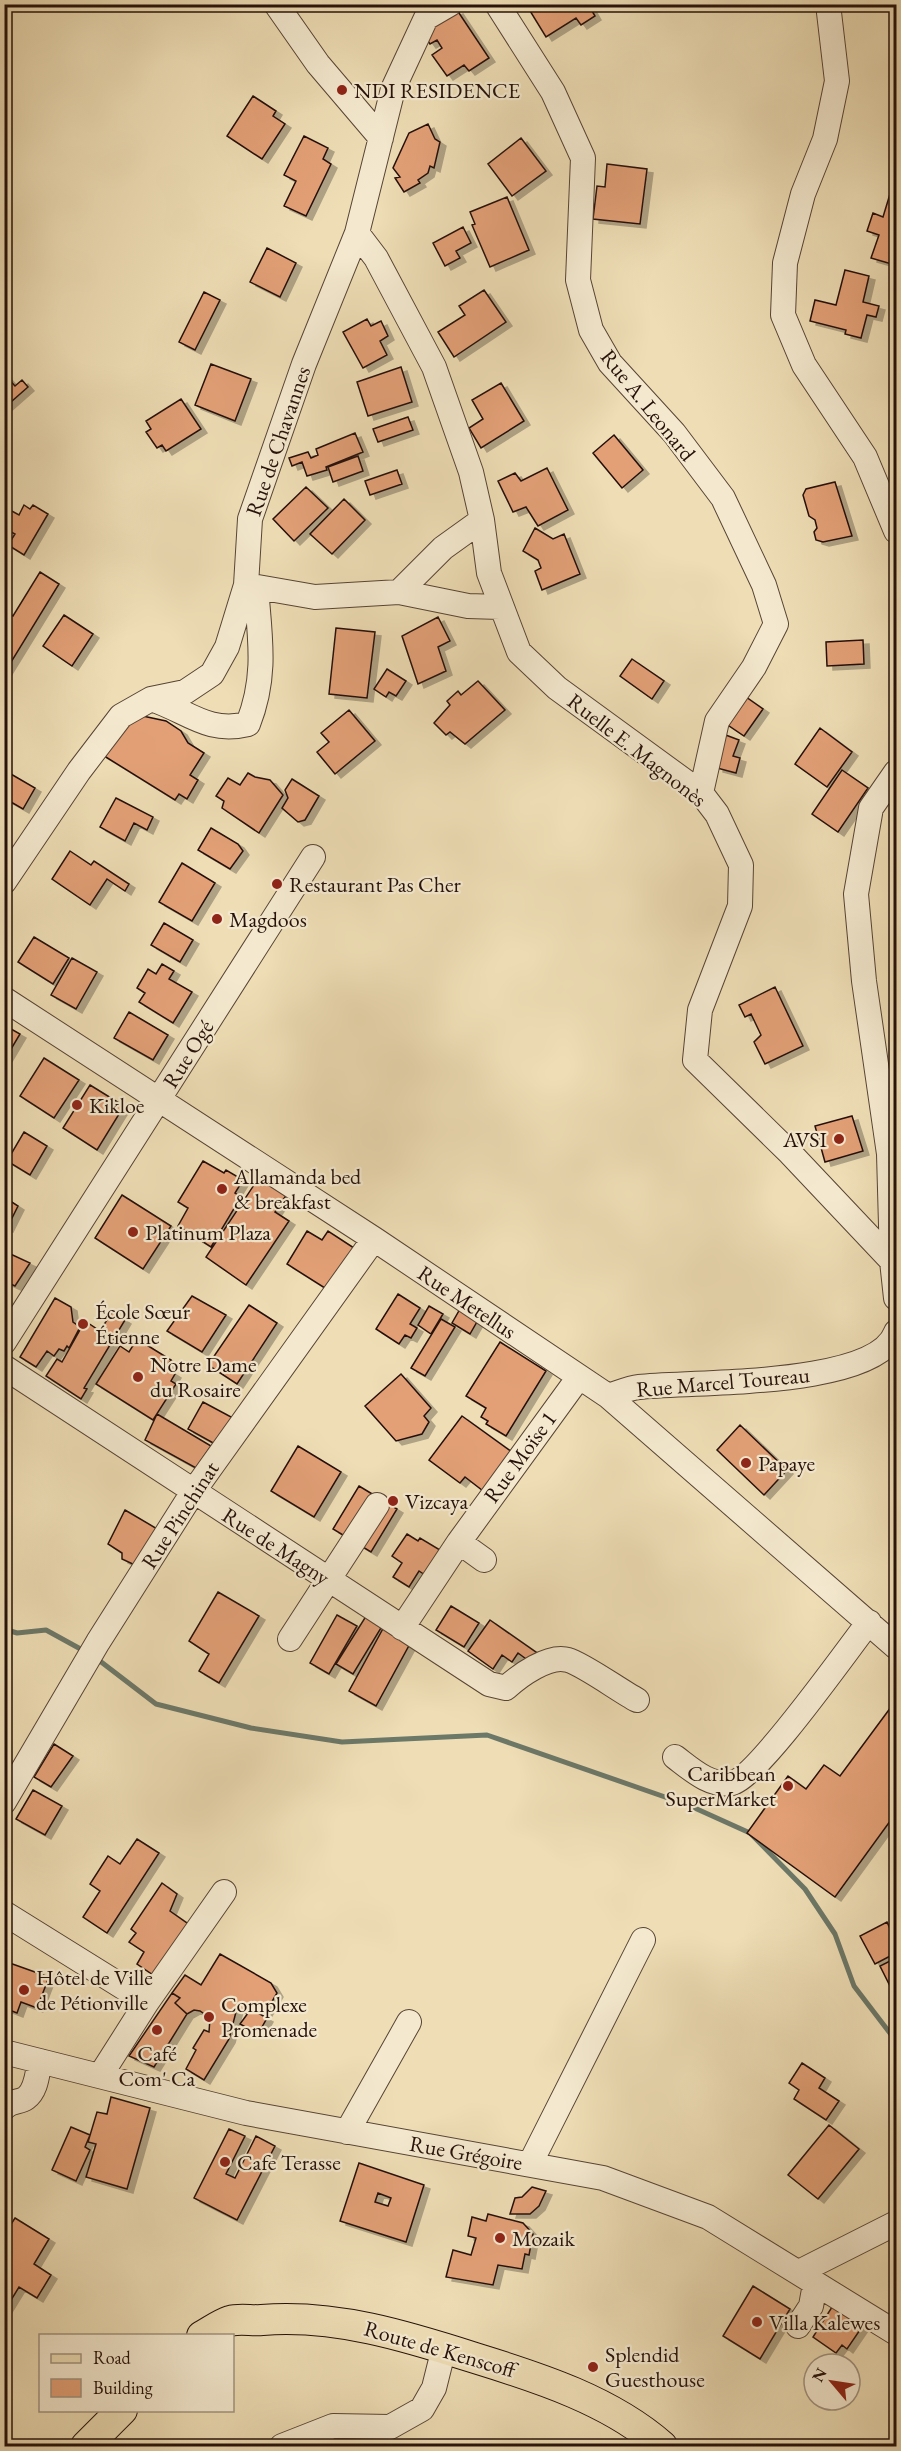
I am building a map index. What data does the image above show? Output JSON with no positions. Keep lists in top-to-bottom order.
{
  "streets": {
    "main road": ["Route de Kenscoff"],
    "street": [
      "Rue A. Leonard",
      "Rue de Chavannes",
      "Ruelle E. Magnonès",
      "Rue Ogé",
      "Rue Metellus",
      "Rue Marcel Toureau",
      "Rue Moïse 1",
      "Rue Pinchinat",
      "Rue de Magny",
      "Rue Grégoire"
    ]
  },
  "crossings": [
    ["Rue A. Leonard", "Ruelle E. Magnonès"],
    ["Rue de Chavannes", "Ruelle E. Magnonès"],
    ["Rue Ogé", "Rue Metellus"],
    ["Rue Metellus", "Rue Marcel Toureau"],
    ["Rue Metellus", "Rue Moïse 1"],
    ["Rue Metellus", "Rue Pinchinat"],
    ["Rue Moïse 1", "Rue de Magny"],
    ["Rue Pinchinat", "Rue de Magny"]
  ],
  "places": [
    "NDI RESIDENCE",
    "Restaurant Pas Cher",
    "Magdoos",
    "Kikloe",
    "AVSI",
    "Allamanda bed & breakfast",
    "Platinum Plaza",
    "École Sœur Étienne",
    "Notre Dame du Rosaire",
    "Papaye",
    "Vizcaya",
    "Caribbean SuperMarket",
    "Hôtel de Ville de Pétionville",
    "Complexe Promenade",
    "Café Com' Ca",
    "Cafe Terasse",
    "Mozaik",
    "Villa Kalewes",
    "Splendid Guesthouse"
  ],
  "legend": ["Road", "Building"],
  "north": "top left"
}
